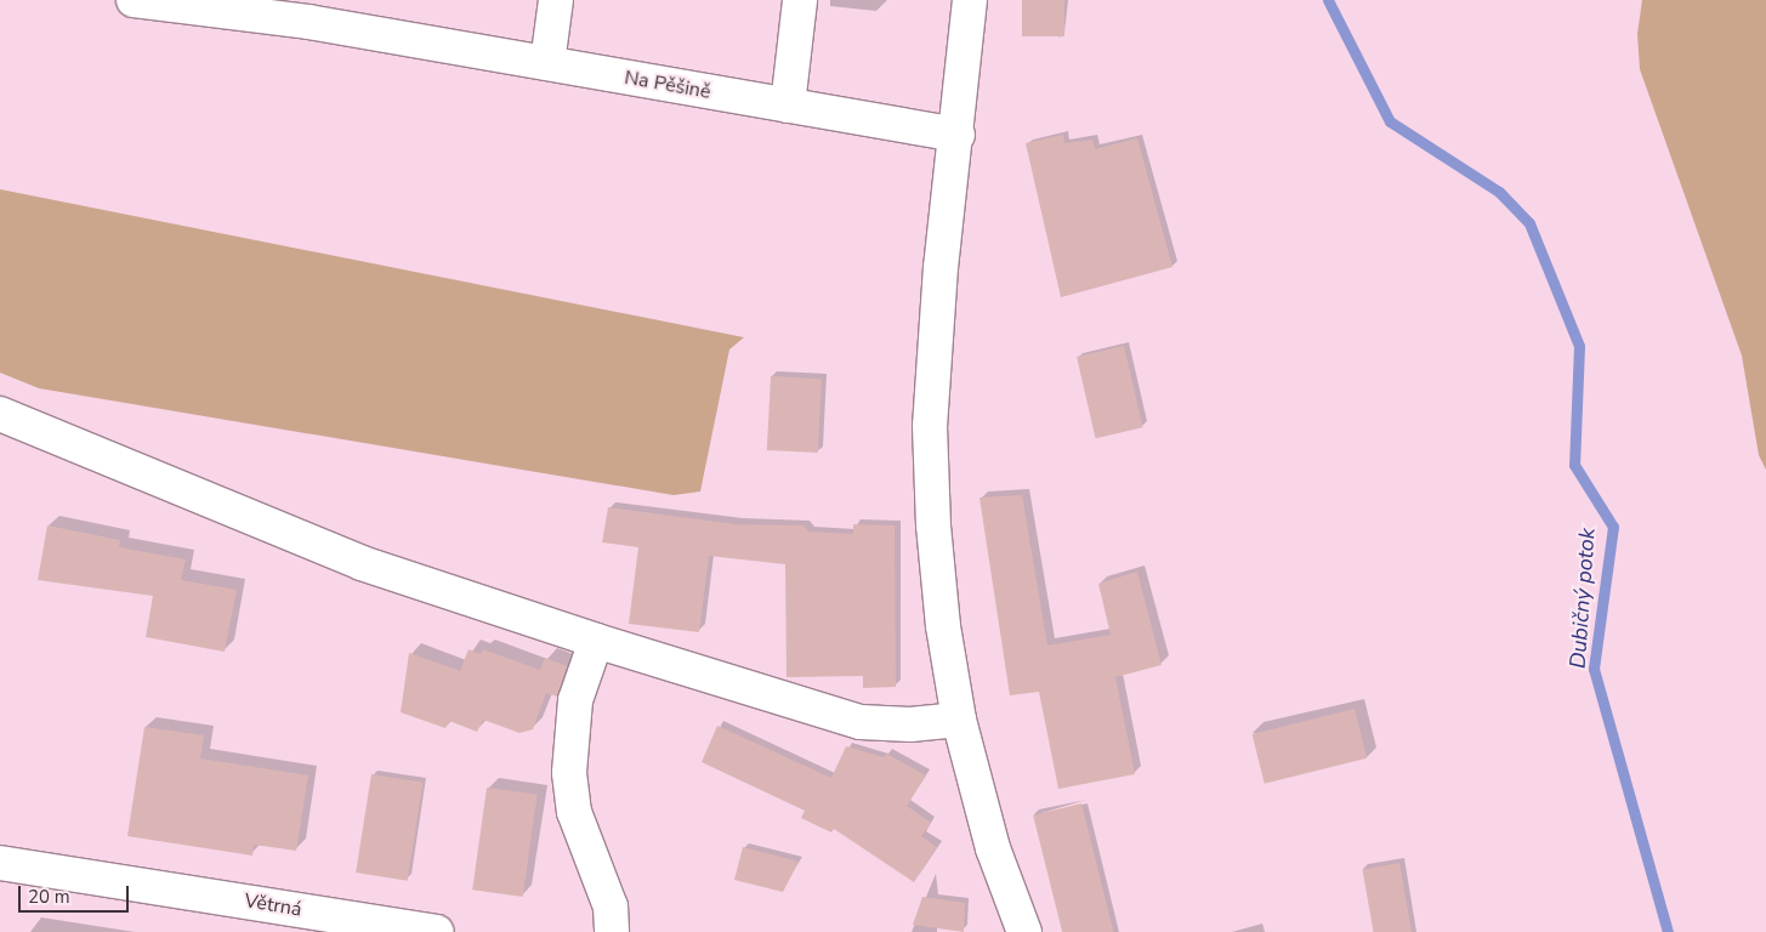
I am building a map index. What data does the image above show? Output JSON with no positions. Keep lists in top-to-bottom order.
{
  "streets": {
    "street": ["Na Pěšině", "Větrná"]
  },
  "water": ["Dubičný potok"],
  "scale_bar": "20 m"
}
